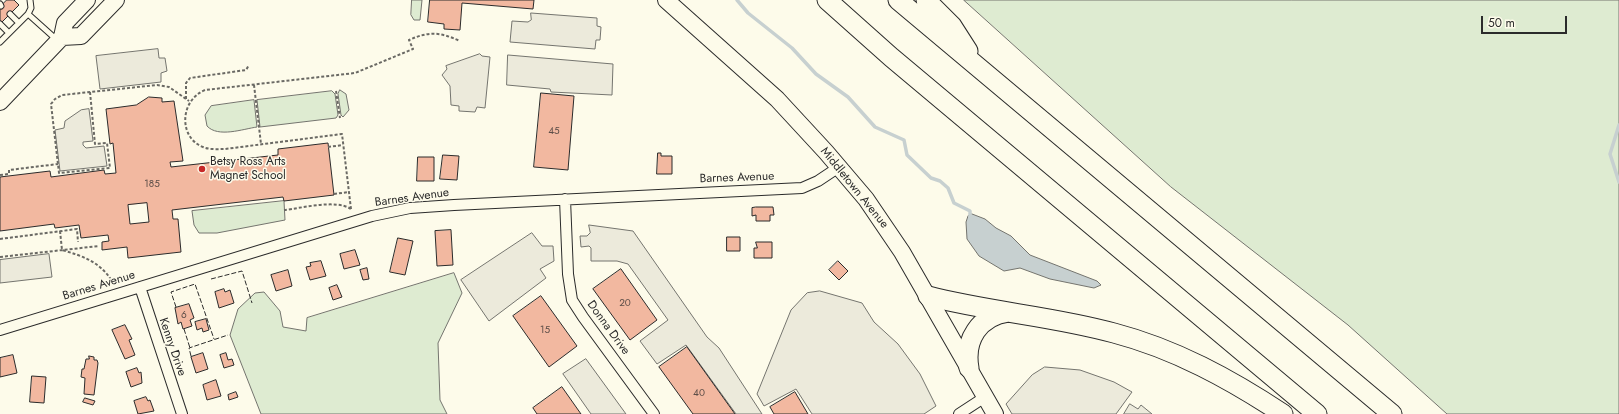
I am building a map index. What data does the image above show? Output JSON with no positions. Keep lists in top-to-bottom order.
{
  "streets": {
    "main road": ["Middletown Avenue"],
    "street": ["Barnes Avenue", "Donna Drive", "Kenny Drive"]
  },
  "crossings": [
    ["Barnes Avenue", "Middletown Avenue"],
    ["Barnes Avenue", "Donna Drive"],
    ["Barnes Avenue", "Kenny Drive"]
  ],
  "places": ["Betsy Ross Arts Magnet School"],
  "house_numbers": [
    "45",
    "185",
    "20",
    "6",
    "15",
    "40"
  ],
  "scale_bar": "50 m"
}
